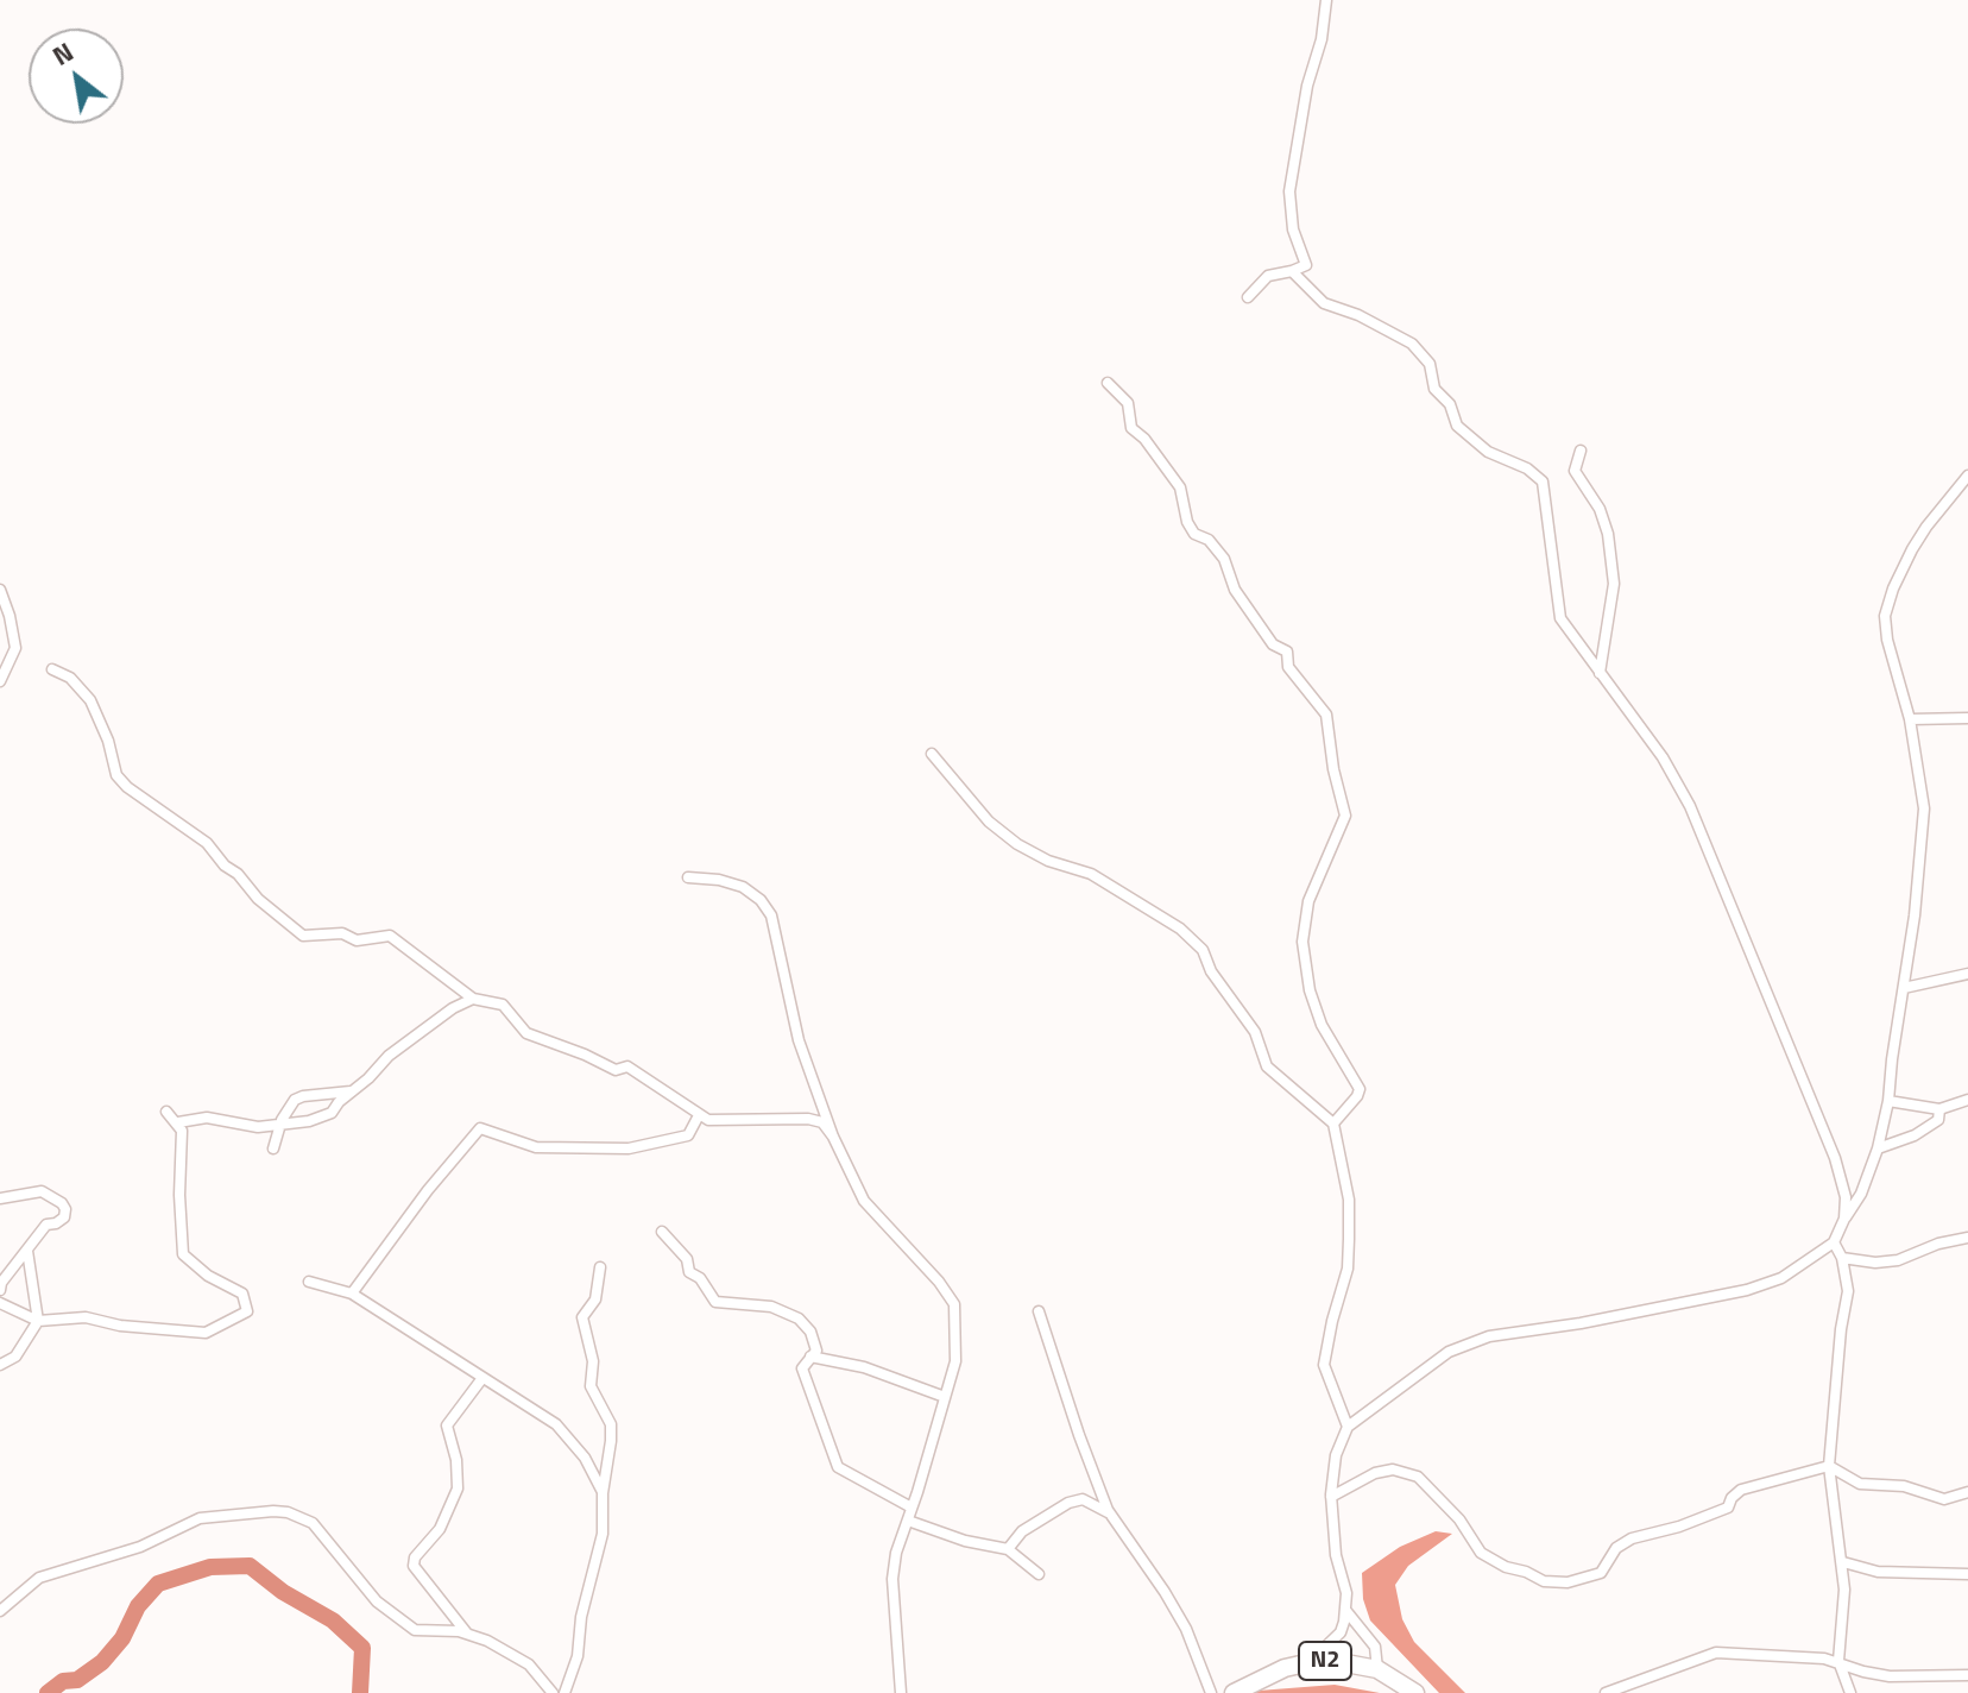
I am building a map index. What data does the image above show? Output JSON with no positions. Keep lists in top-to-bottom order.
{
  "streets": {
    "highway": ["N2"]
  },
  "north": "top left"
}
